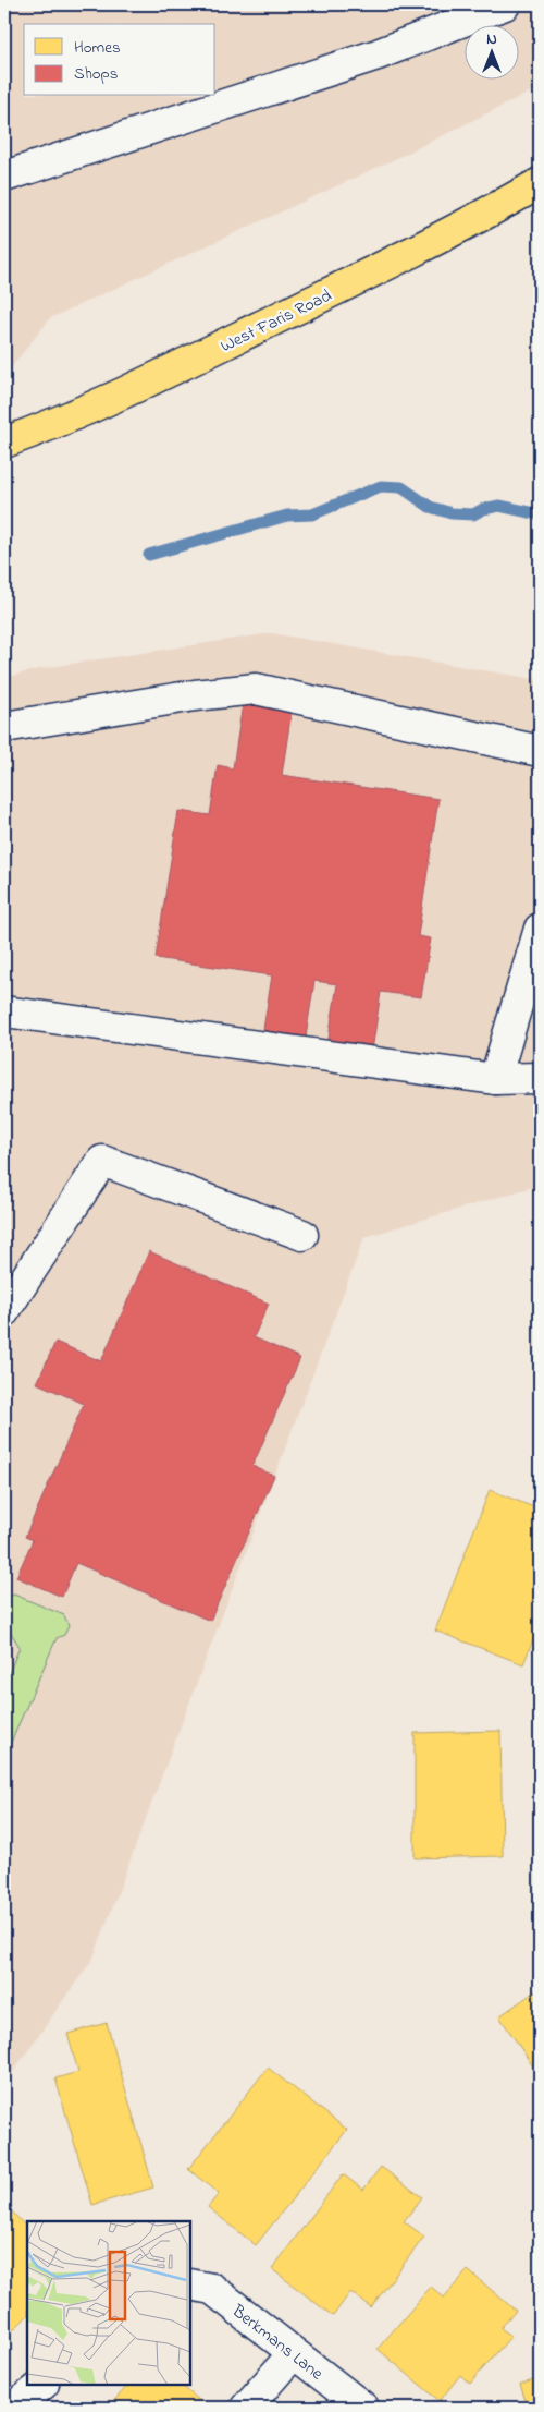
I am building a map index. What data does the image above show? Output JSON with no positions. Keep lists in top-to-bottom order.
{
  "streets": {
    "main road": ["West Faris Road"],
    "street": ["Berkmans Lane"]
  },
  "legend": ["Homes", "Shops"],
  "north": "top"
}
